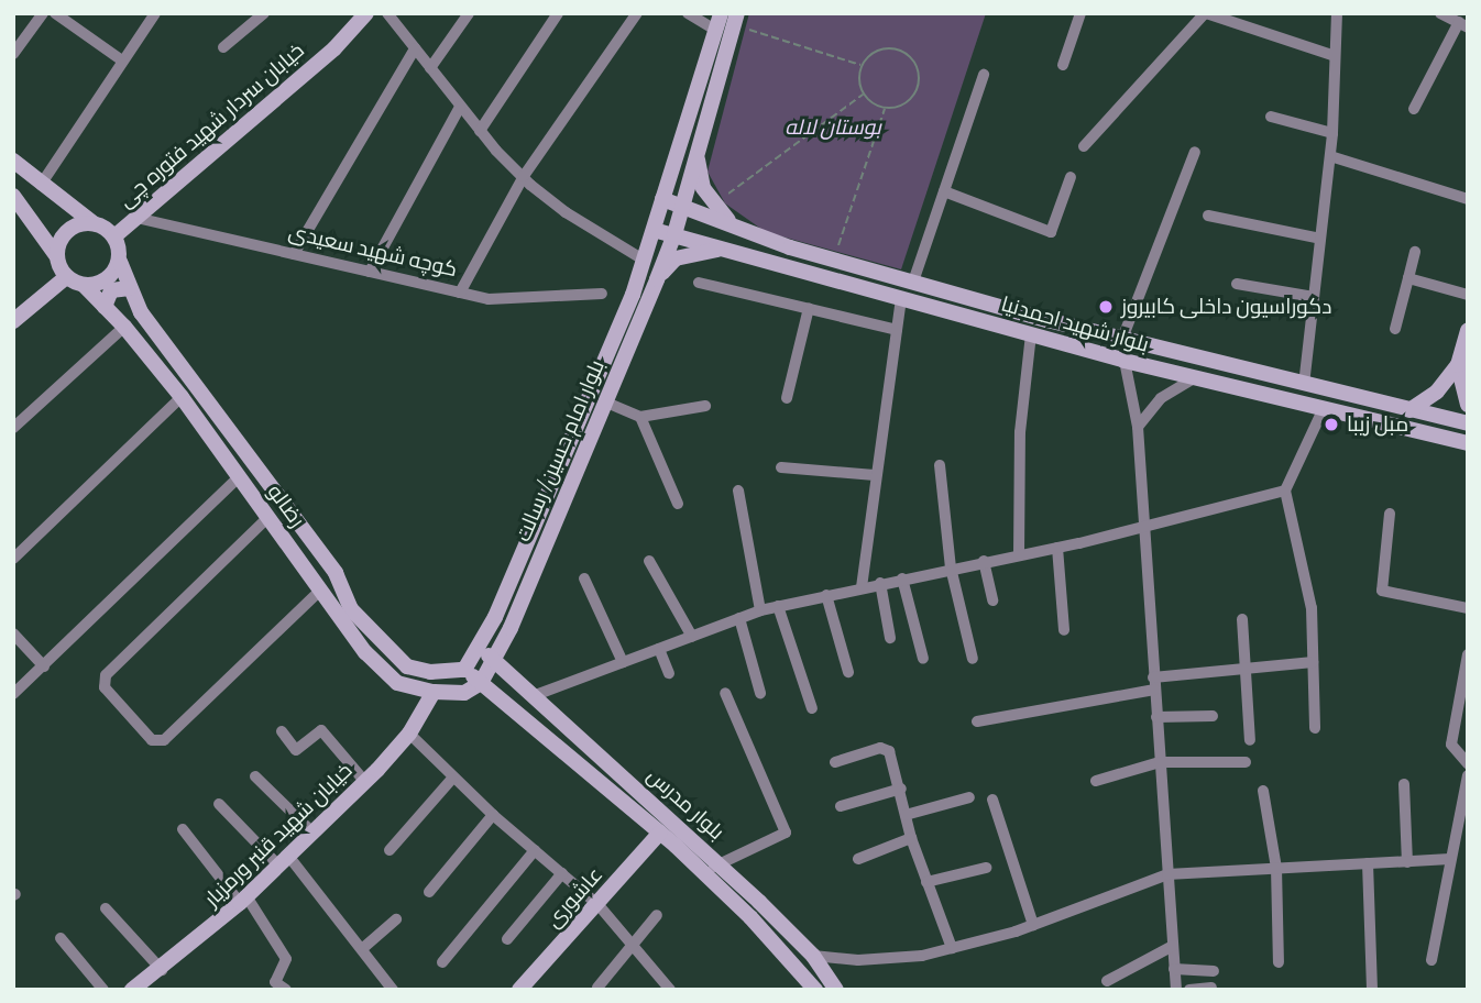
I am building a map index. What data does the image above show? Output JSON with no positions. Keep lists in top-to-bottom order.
{
  "streets": {
    "main road": [
      "خیابان سردار شهید فتوره چی",
      "بلوار شهید احمدنیا",
      "بلوار امام حسین/ رسالت",
      "رضالو",
      "بلوار مدرس",
      "خیابان شهید قنبر ورمزیار",
      "عاشوری"
    ],
    "street": ["کوچه شهید سعیدی"]
  },
  "crossings": [
    ["خیابان سردار شهید فتوره چی", "کوچه شهید سعیدی"],
    ["خیابان سردار شهید فتوره چی", "رضالو"],
    ["بلوار شهید احمدنیا", "بلوار امام حسین/ رسالت"],
    ["بلوار امام حسین/ رسالت", "رضالو"],
    ["بلوار امام حسین/ رسالت", "بلوار مدرس"],
    ["رضالو", "بلوار مدرس"],
    ["رضالو", "خیابان شهید قنبر ورمزیار"],
    ["بلوار مدرس", "عاشوری"]
  ],
  "parks": ["بوستان لاله"],
  "places": ["دکوراسیون داخلی کابیروز", "مبل زیبا"]
}
